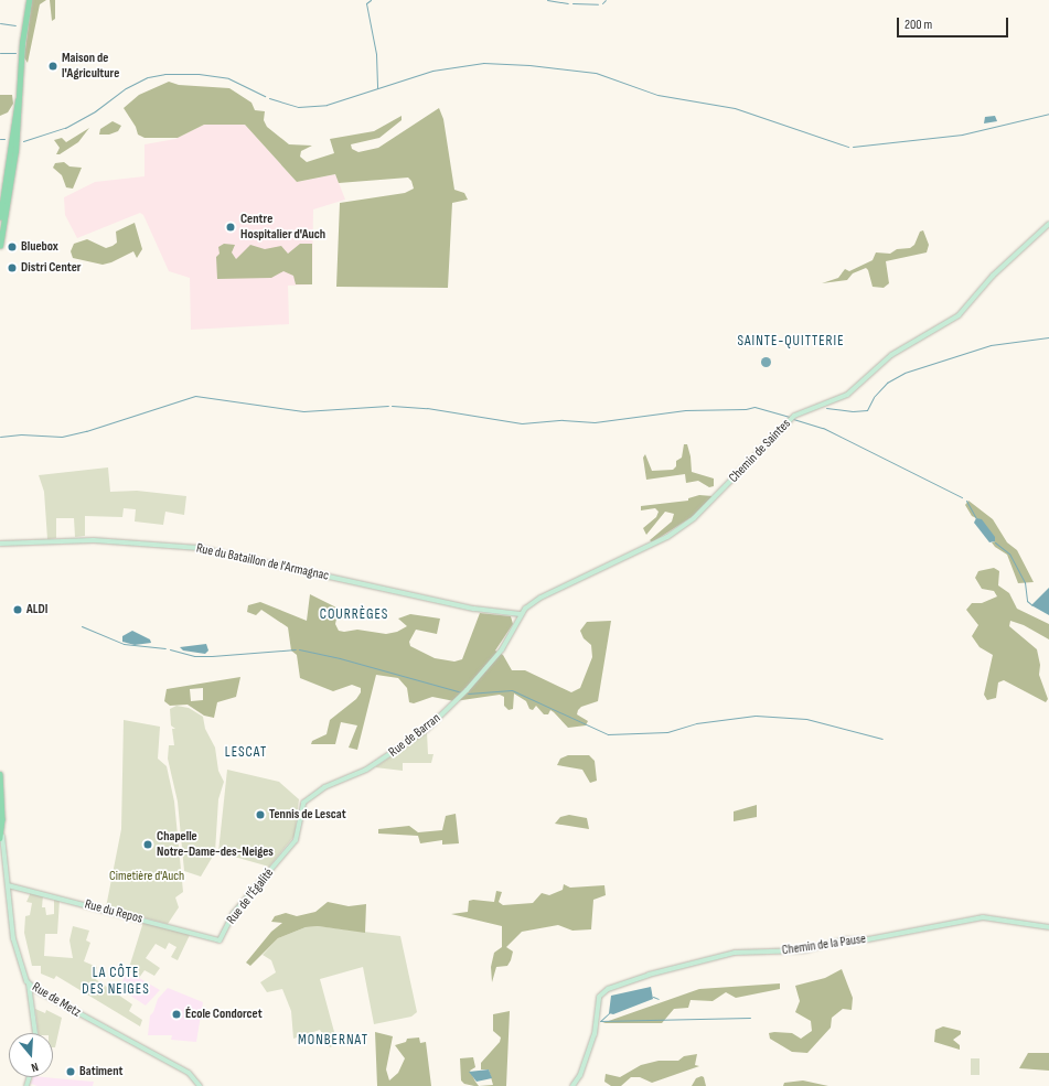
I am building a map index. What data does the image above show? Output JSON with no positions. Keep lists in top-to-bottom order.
{
  "streets": {
    "street": [
      "Chemin de Saintes",
      "Rue du Bataillon de l'Armagnac",
      "Rue de Barran",
      "Rue de l'Égalité",
      "Rue du Repos",
      "Chemin de la Pause",
      "Rue de Metz"
    ]
  },
  "crossings": [
    ["Chemin de Saintes", "Rue du Bataillon de l'Armagnac"],
    ["Chemin de Saintes", "Rue de Barran"],
    ["Rue du Bataillon de l'Armagnac", "Rue de Barran"],
    ["Rue de Barran", "Rue de l'Égalité"],
    ["Rue de l'Égalité", "Rue du Repos"],
    ["Rue du Repos", "Rue de Metz"]
  ],
  "districts": [
    "SAINTE-QUITTERIE",
    "COURRÈGES",
    "LESCAT",
    "LA CÔTE DES NEIGES",
    "MONBERNAT"
  ],
  "parks": ["Cimetière d'Auch"],
  "places": [
    "Maison de l'Agriculture",
    "Centre Hospitalier d'Auch",
    "Bluebox",
    "Distri Center",
    "ALDI",
    "Tennis de Lescat",
    "Chapelle Notre-Dame-des-Neiges",
    "École Condorcet",
    "Batiment"
  ],
  "scale_bar": "200 m",
  "north": "bottom"
}
